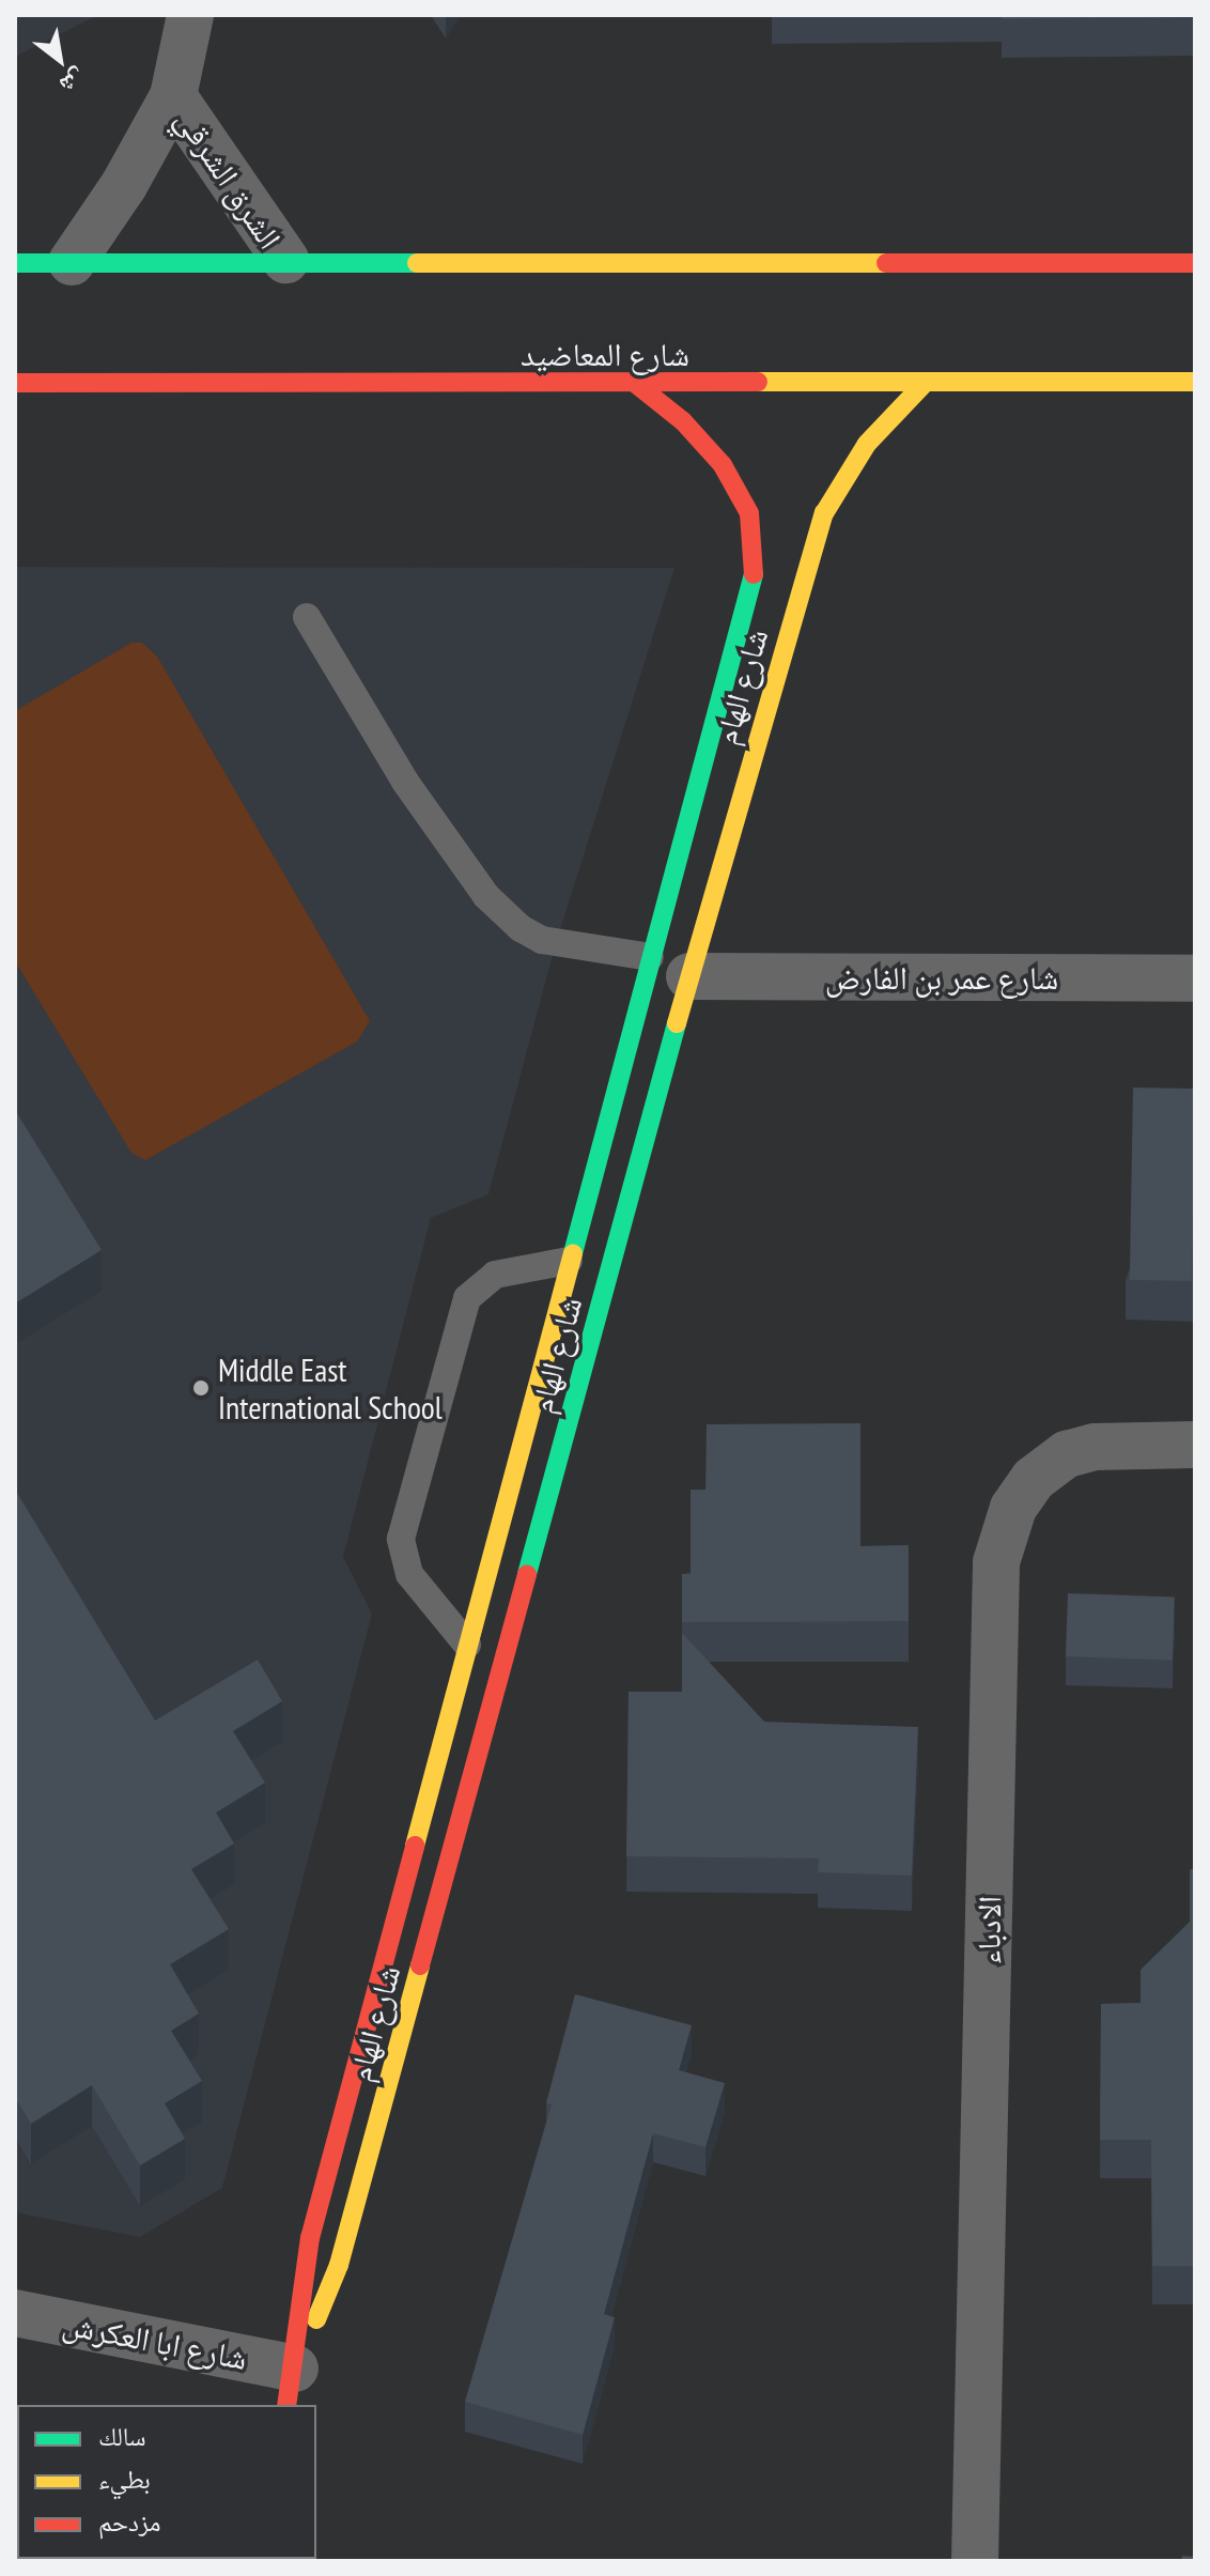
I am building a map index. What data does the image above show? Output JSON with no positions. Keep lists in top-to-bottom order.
{
  "streets": {
    "street": [
      "الشرق الشرقي",
      "شارع المعاضيد",
      "شارع الهام",
      "شارع عمر بن الفارض",
      "الادباء",
      "شارع ابا العكرش"
    ]
  },
  "crossings": [
    ["شارع المعاضيد", "شارع الهام"],
    ["شارع الهام", "شارع عمر بن الفارض"],
    ["شارع الهام", "شارع ابا العكرش"]
  ],
  "places": ["Middle East International School"],
  "legend": ["سالك", "بطيء", "مزدحم"],
  "north": "bottom right"
}
